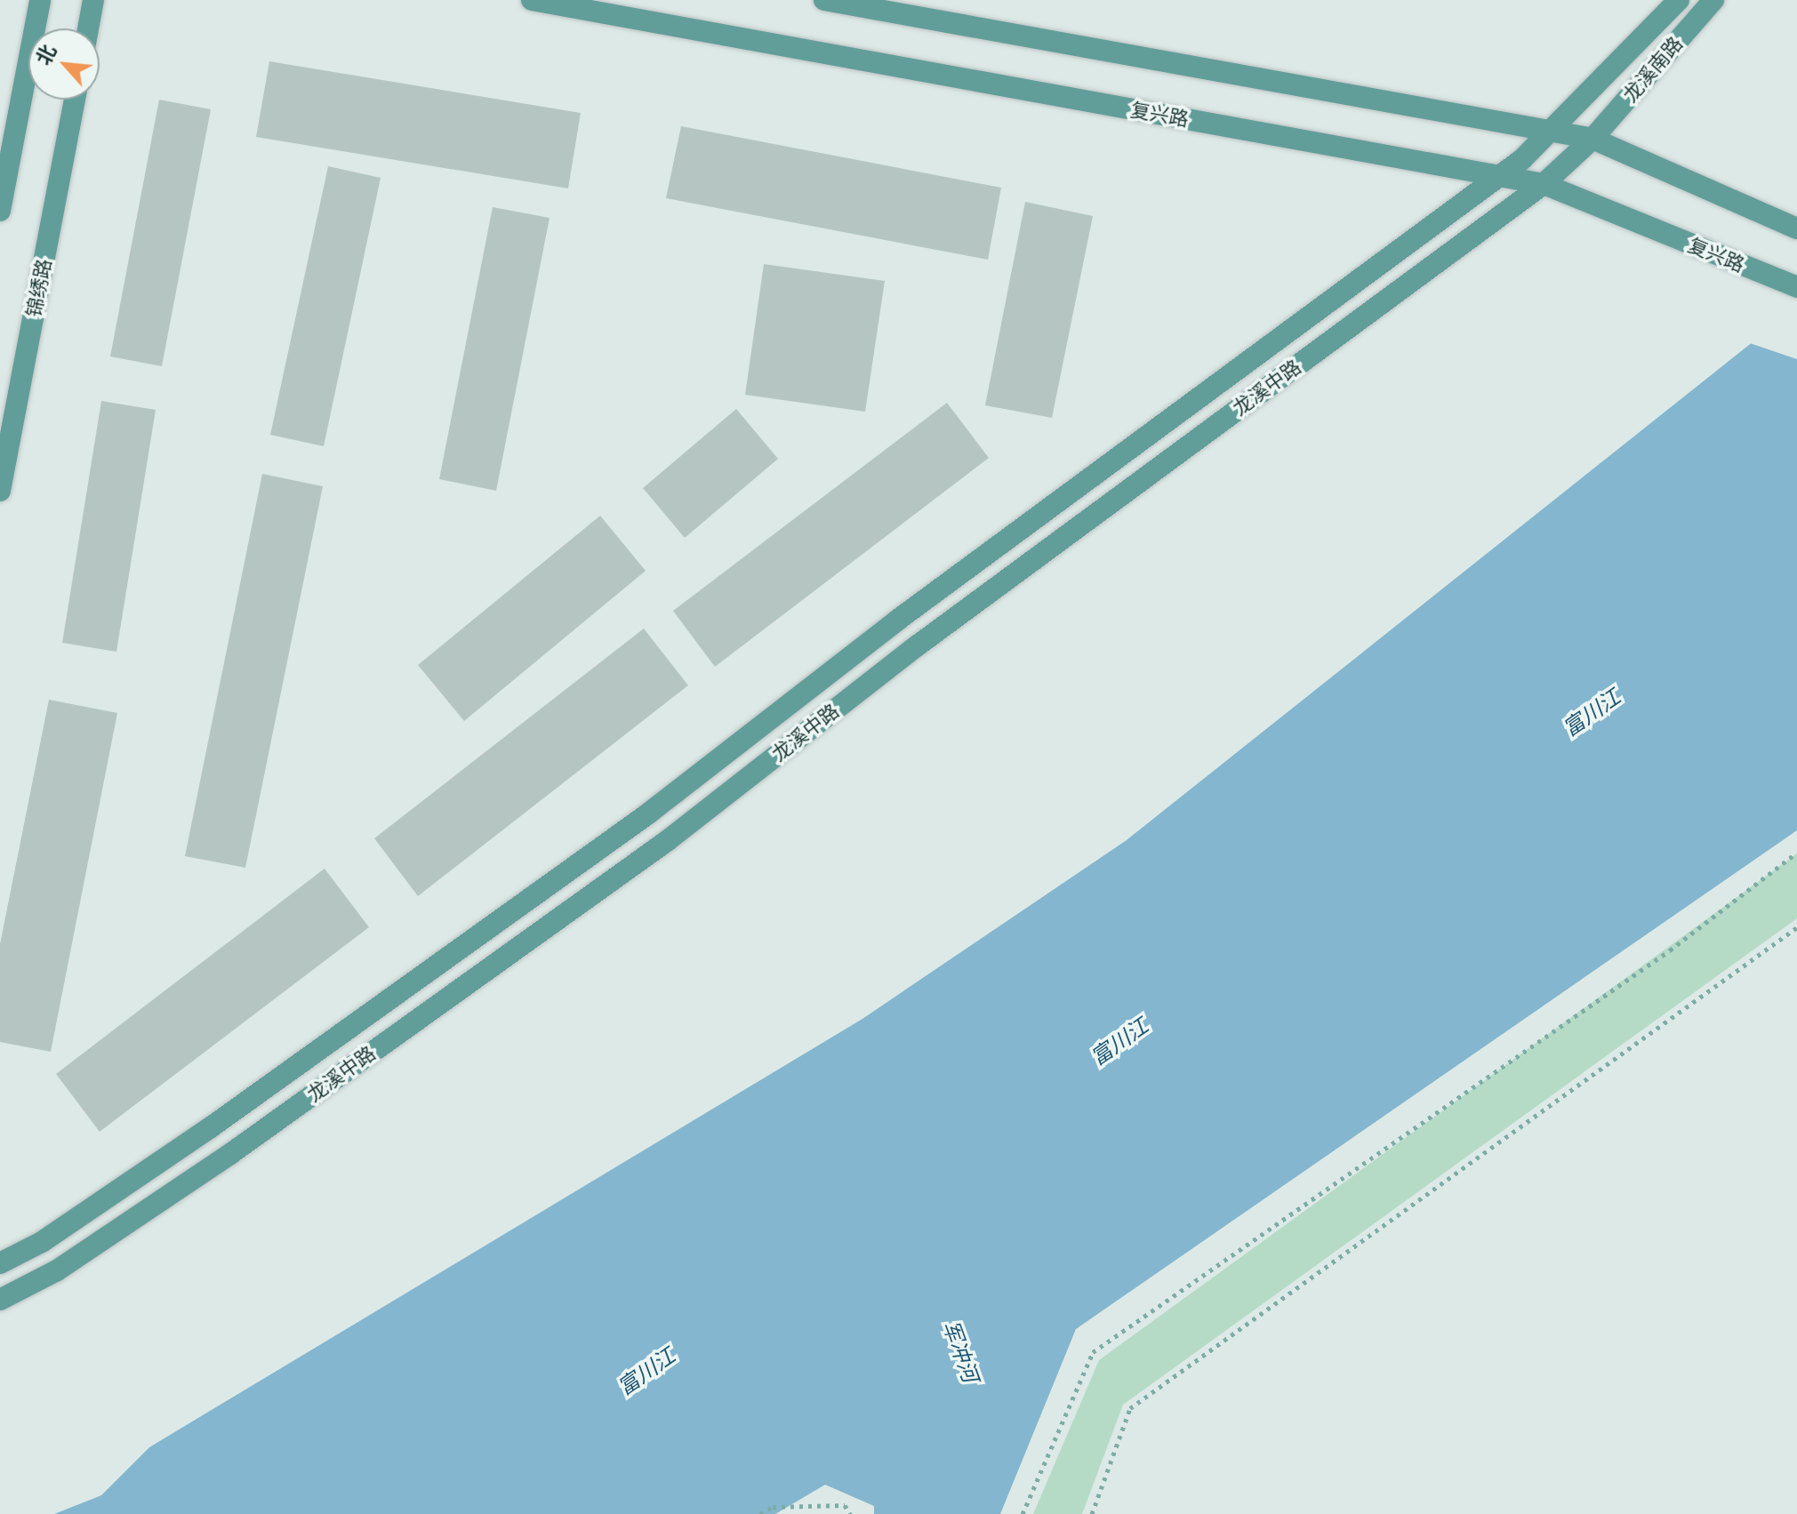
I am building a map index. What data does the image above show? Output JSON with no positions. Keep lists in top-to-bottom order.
{
  "streets": {
    "main road": [
      "龙溪南路",
      "复兴路",
      "锦绣路",
      "龙溪中路"
    ]
  },
  "crossings": [
    ["龙溪南路", "龙溪中路"],
    ["复兴路", "龙溪中路"]
  ],
  "water": ["富川江", "军冲河"],
  "north": "top left"
}
